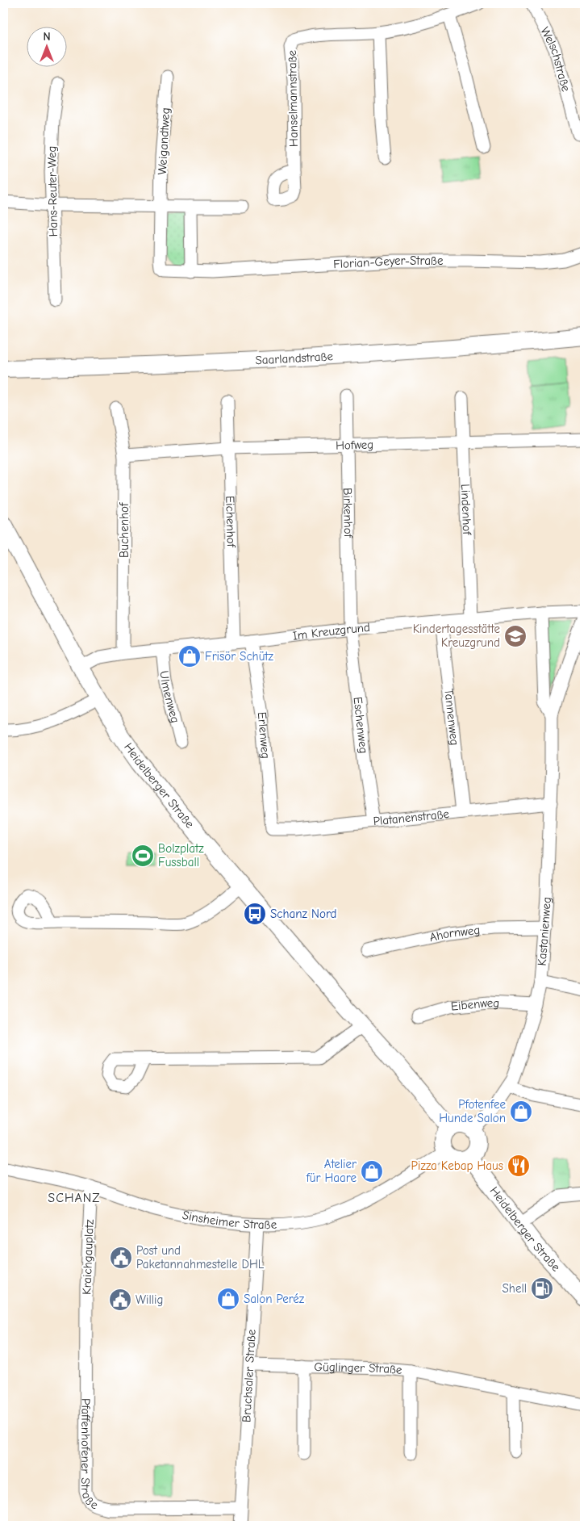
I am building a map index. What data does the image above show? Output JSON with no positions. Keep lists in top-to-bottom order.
{
  "streets": {
    "main road": ["Saarlandstraße", "Heidelberger Straße"],
    "street": [
      "Welschstraße",
      "Hanselmannstraße",
      "Weigandtweg",
      "Hans-Reuter-Weg",
      "Florian-Geyer-Straße",
      "Hofweg",
      "Lindenhof",
      "Birkenhof",
      "Eichenhof",
      "Buchenhof",
      "Im Kreuzgrund",
      "Ulmenweg",
      "Tannenweg",
      "Eschenweg",
      "Erlenweg",
      "Platanenstraße",
      "Kastanienweg",
      "Ahornweg",
      "Eibenweg",
      "Sinsheimer Straße",
      "Kraichgauplatz",
      "Güglinger Straße",
      "Bruchsaler Straße",
      "Pfaffenhofener Straße"
    ]
  },
  "crossings": [
    ["Weigandtweg", "Florian-Geyer-Straße"],
    ["Hofweg", "Lindenhof"],
    ["Hofweg", "Birkenhof"],
    ["Hofweg", "Eichenhof"],
    ["Hofweg", "Buchenhof"],
    ["Lindenhof", "Im Kreuzgrund"],
    ["Birkenhof", "Im Kreuzgrund"],
    ["Birkenhof", "Eschenweg"],
    ["Eichenhof", "Im Kreuzgrund"],
    ["Buchenhof", "Im Kreuzgrund"],
    ["Im Kreuzgrund", "Ulmenweg"],
    ["Im Kreuzgrund", "Tannenweg"],
    ["Im Kreuzgrund", "Eschenweg"],
    ["Im Kreuzgrund", "Erlenweg"],
    ["Im Kreuzgrund", "Heidelberger Straße"],
    ["Im Kreuzgrund", "Kastanienweg"],
    ["Tannenweg", "Platanenstraße"],
    ["Eschenweg", "Platanenstraße"],
    ["Erlenweg", "Platanenstraße"],
    ["Heidelberger Straße", "Kastanienweg"],
    ["Heidelberger Straße", "Sinsheimer Straße"],
    ["Platanenstraße", "Kastanienweg"],
    ["Kastanienweg", "Ahornweg"],
    ["Kastanienweg", "Eibenweg"],
    ["Kastanienweg", "Sinsheimer Straße"],
    ["Sinsheimer Straße", "Kraichgauplatz"],
    ["Sinsheimer Straße", "Bruchsaler Straße"],
    ["Kraichgauplatz", "Pfaffenhofener Straße"],
    ["Güglinger Straße", "Bruchsaler Straße"],
    ["Bruchsaler Straße", "Pfaffenhofener Straße"]
  ],
  "districts": ["SCHANZ"],
  "places": {
    "school or university": ["Kindertagesstätte Kreuzgrund"],
    "shop": [
      "Frisör Schütz",
      "Pfotenfee Hunde Salon",
      "Atelier für Haare",
      "Salon Peréz"
    ],
    "sports": ["Bolzplatz Fussball"],
    "bus stop": ["Schanz Nord"],
    "restaurant": ["Pizza Kebap Haus"],
    "public building": ["Post und Paketannahmestelle DHL", "Willig"],
    "fuel station": ["Shell"]
  },
  "north": "top"
}
